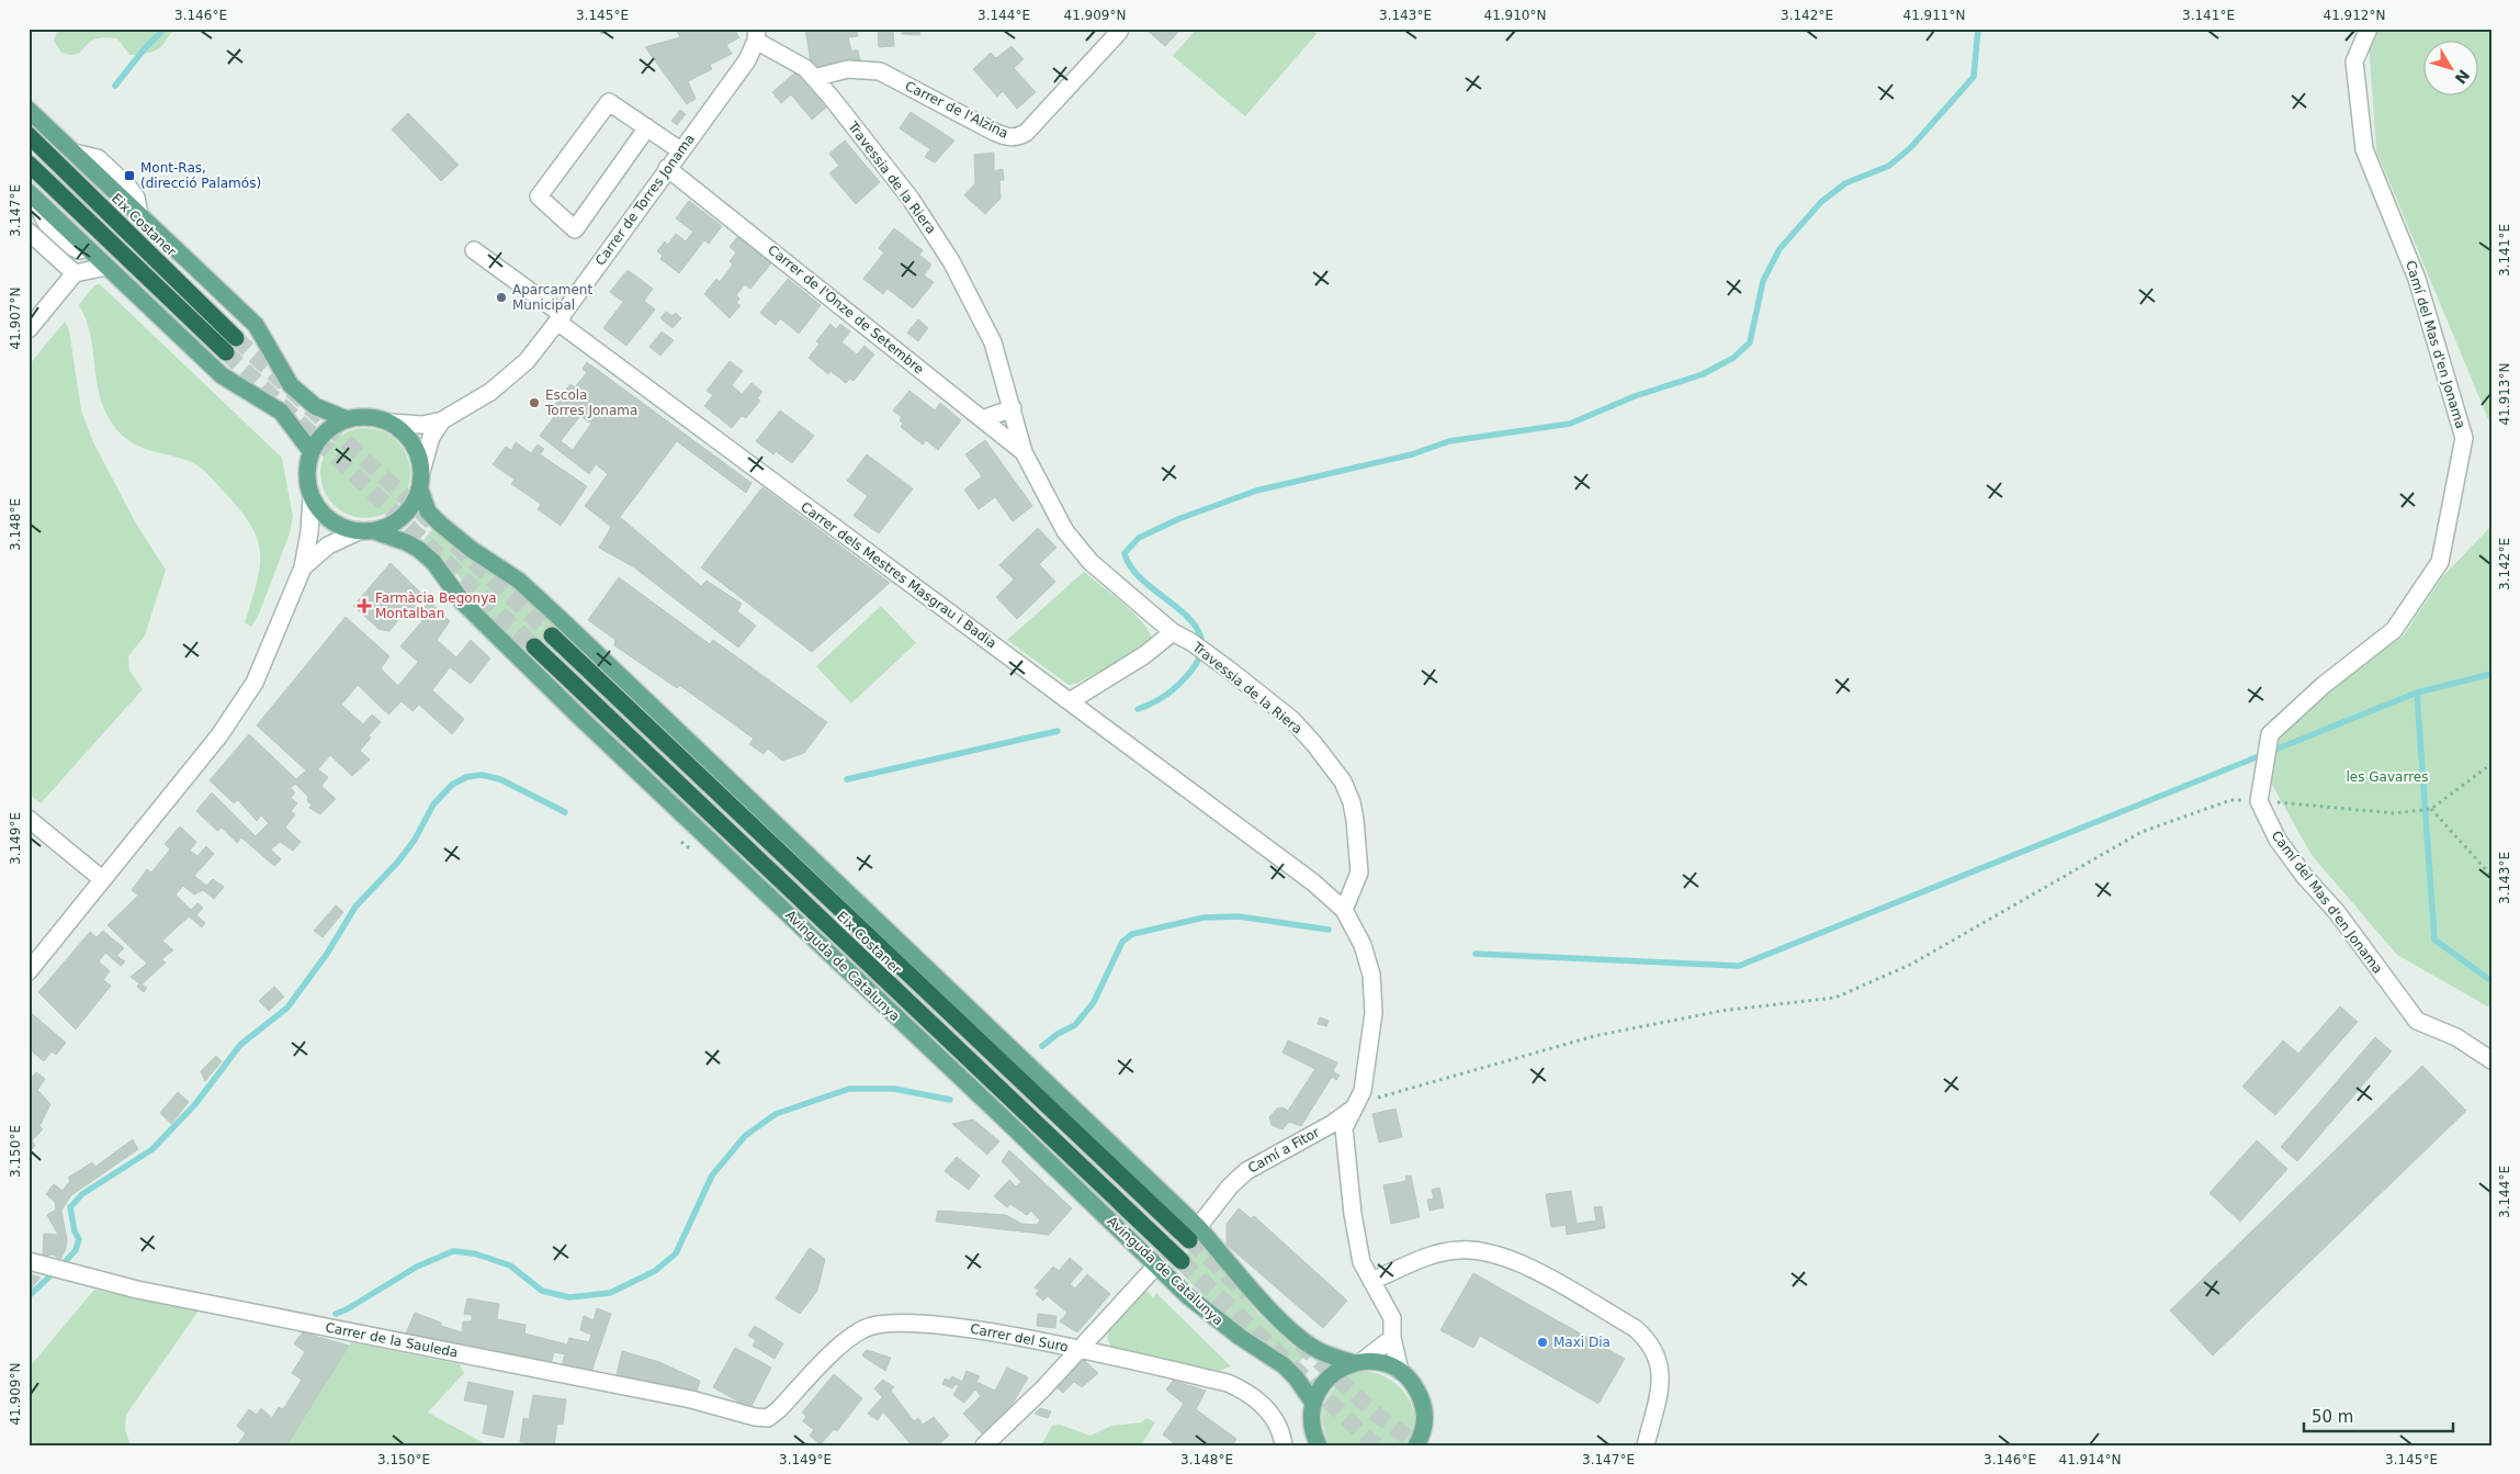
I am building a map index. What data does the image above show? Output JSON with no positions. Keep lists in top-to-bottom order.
{
  "streets": {
    "highway": ["Eix Costaner"],
    "main road": ["Avinguda de Catalunya"],
    "street": [
      "Carrer de l'Alzina",
      "Travessia de la Riera",
      "Carrer de Torres Jonama",
      "Carrer de l'Onze de Setembre",
      "Camí del Mas d'en Jonama",
      "Carrer dels Mestres Masgrau i Badia",
      "Camí a Fitor",
      "Carrer del Suro",
      "Carrer de la Sauleda"
    ]
  },
  "crossings": [
    ["Carrer de l'Alzina", "Travessia de la Riera"],
    ["Travessia de la Riera", "Carrer de Torres Jonama"],
    ["Travessia de la Riera", "Carrer de l'Onze de Setembre"],
    ["Travessia de la Riera", "Carrer dels Mestres Masgrau i Badia"],
    ["Carrer de Torres Jonama", "Carrer de l'Onze de Setembre"],
    ["Carrer de Torres Jonama", "Carrer dels Mestres Masgrau i Badia"],
    ["Carrer de Torres Jonama", "Avinguda de Catalunya"],
    ["Eix Costaner", "Camí a Fitor"],
    ["Carrer del Suro", "Carrer de la Sauleda"]
  ],
  "parks": ["les Gavarres"],
  "places": {
    "transit": ["Mont-Ras, (direcció Palamós)"],
    "other": ["Aparcament Municipal", "Escola Torres Jonama", "Maxi Dia"],
    "health": ["Farmàcia Begonya Montalban"]
  },
  "scale_bar": "50 m",
  "north": "bottom right",
  "coordinates": [
    "3.146°E",
    "3.145°E",
    "3.144°E",
    "41.909°N",
    "3.143°E",
    "41.910°N",
    "3.142°E",
    "41.911°N",
    "3.141°E",
    "41.912°N",
    "3.147°E",
    "41.907°N",
    "41.913°N",
    "3.148°E",
    "3.149°E",
    "3.150°E",
    "41.914°N"
  ]
}
